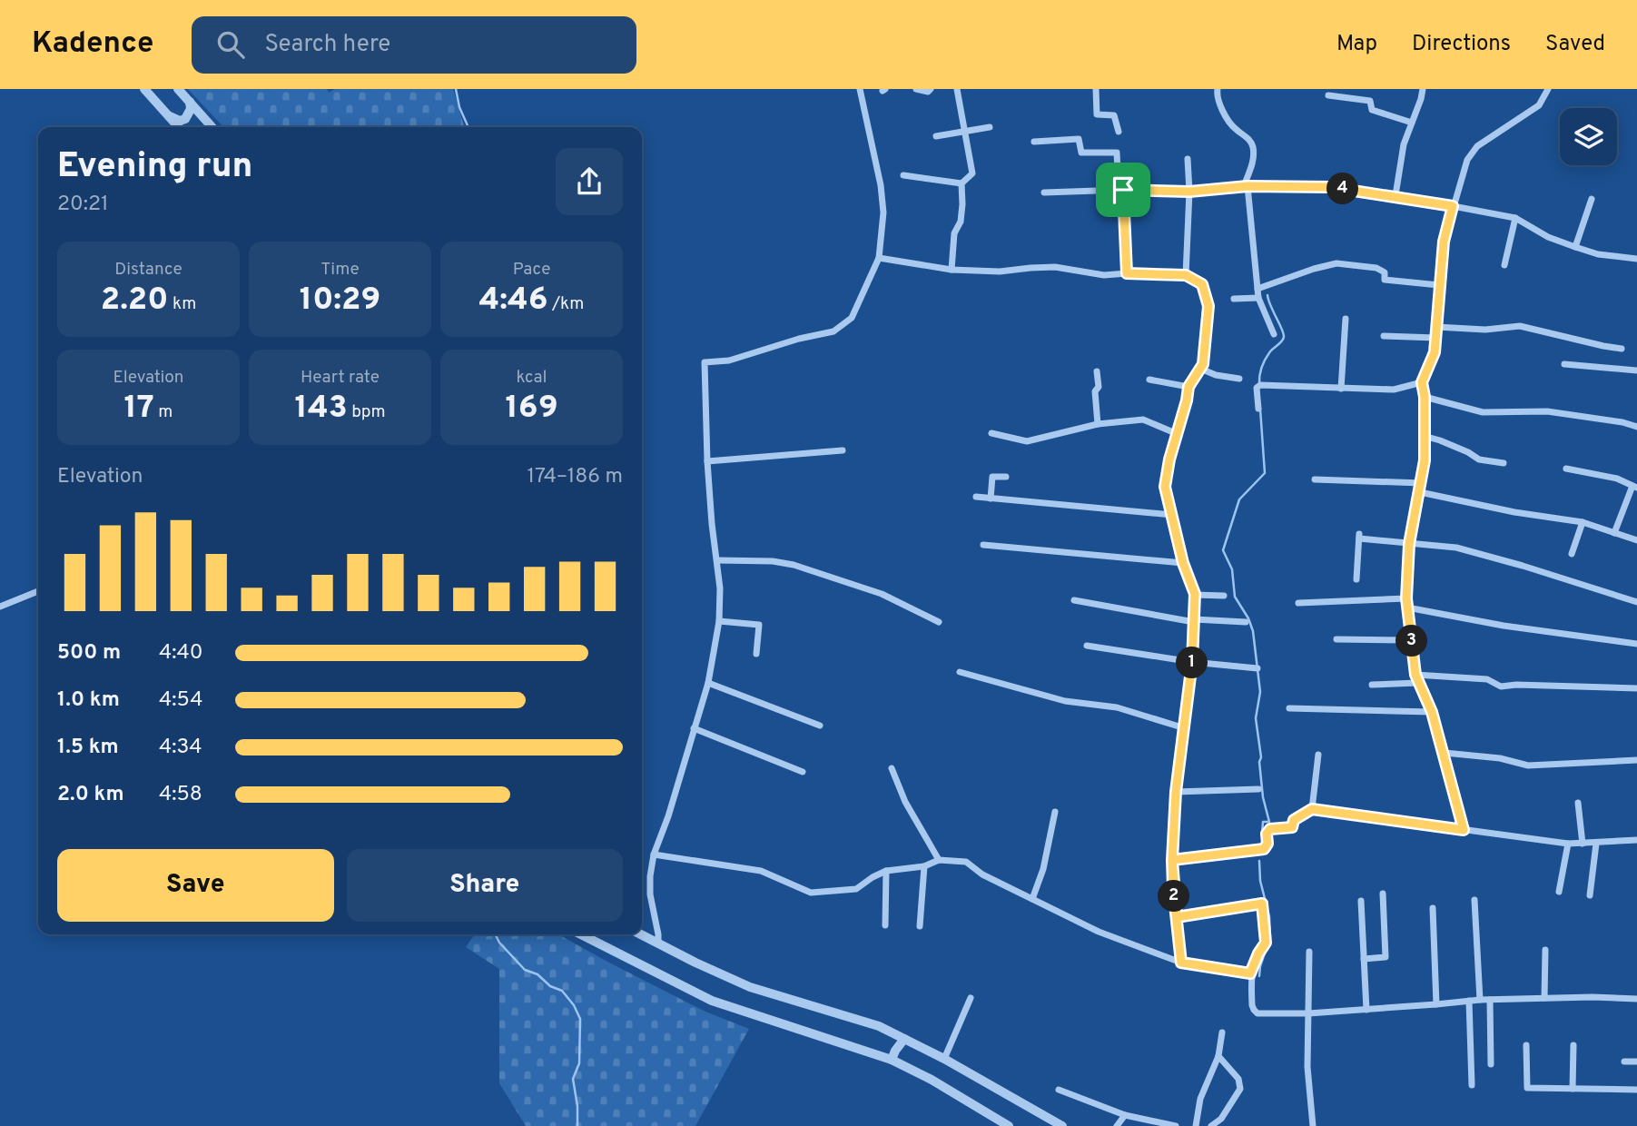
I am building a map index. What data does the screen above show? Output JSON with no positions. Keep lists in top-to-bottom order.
{
  "page": {
    "header": "Kadence",
    "search": "Search here",
    "nav": ["Map", "Directions", "Saved"],
    "heading": ["Evening run", "20:21"],
    "pins": [
      "4",
      "3",
      "1",
      "2"
    ],
    "stats": [
      ["Distance", "2.20 km"],
      ["Time", "10:29"],
      ["Pace", "4:46 /km"],
      ["Elevation", "17 m"],
      ["Heart rate", "143 bpm"],
      ["kcal", "169"]
    ],
    "chart": ["Elevation", "174–186 m"],
    "list": [
      {
        "name": "500 m",
        "note": "4:40"
      },
      {
        "name": "1.0 km",
        "note": "4:54"
      },
      {
        "name": "1.5 km",
        "note": "4:34"
      },
      {
        "name": "2.0 km",
        "note": "4:58"
      }
    ],
    "buttons": ["Save", "Share"]
  }
}
